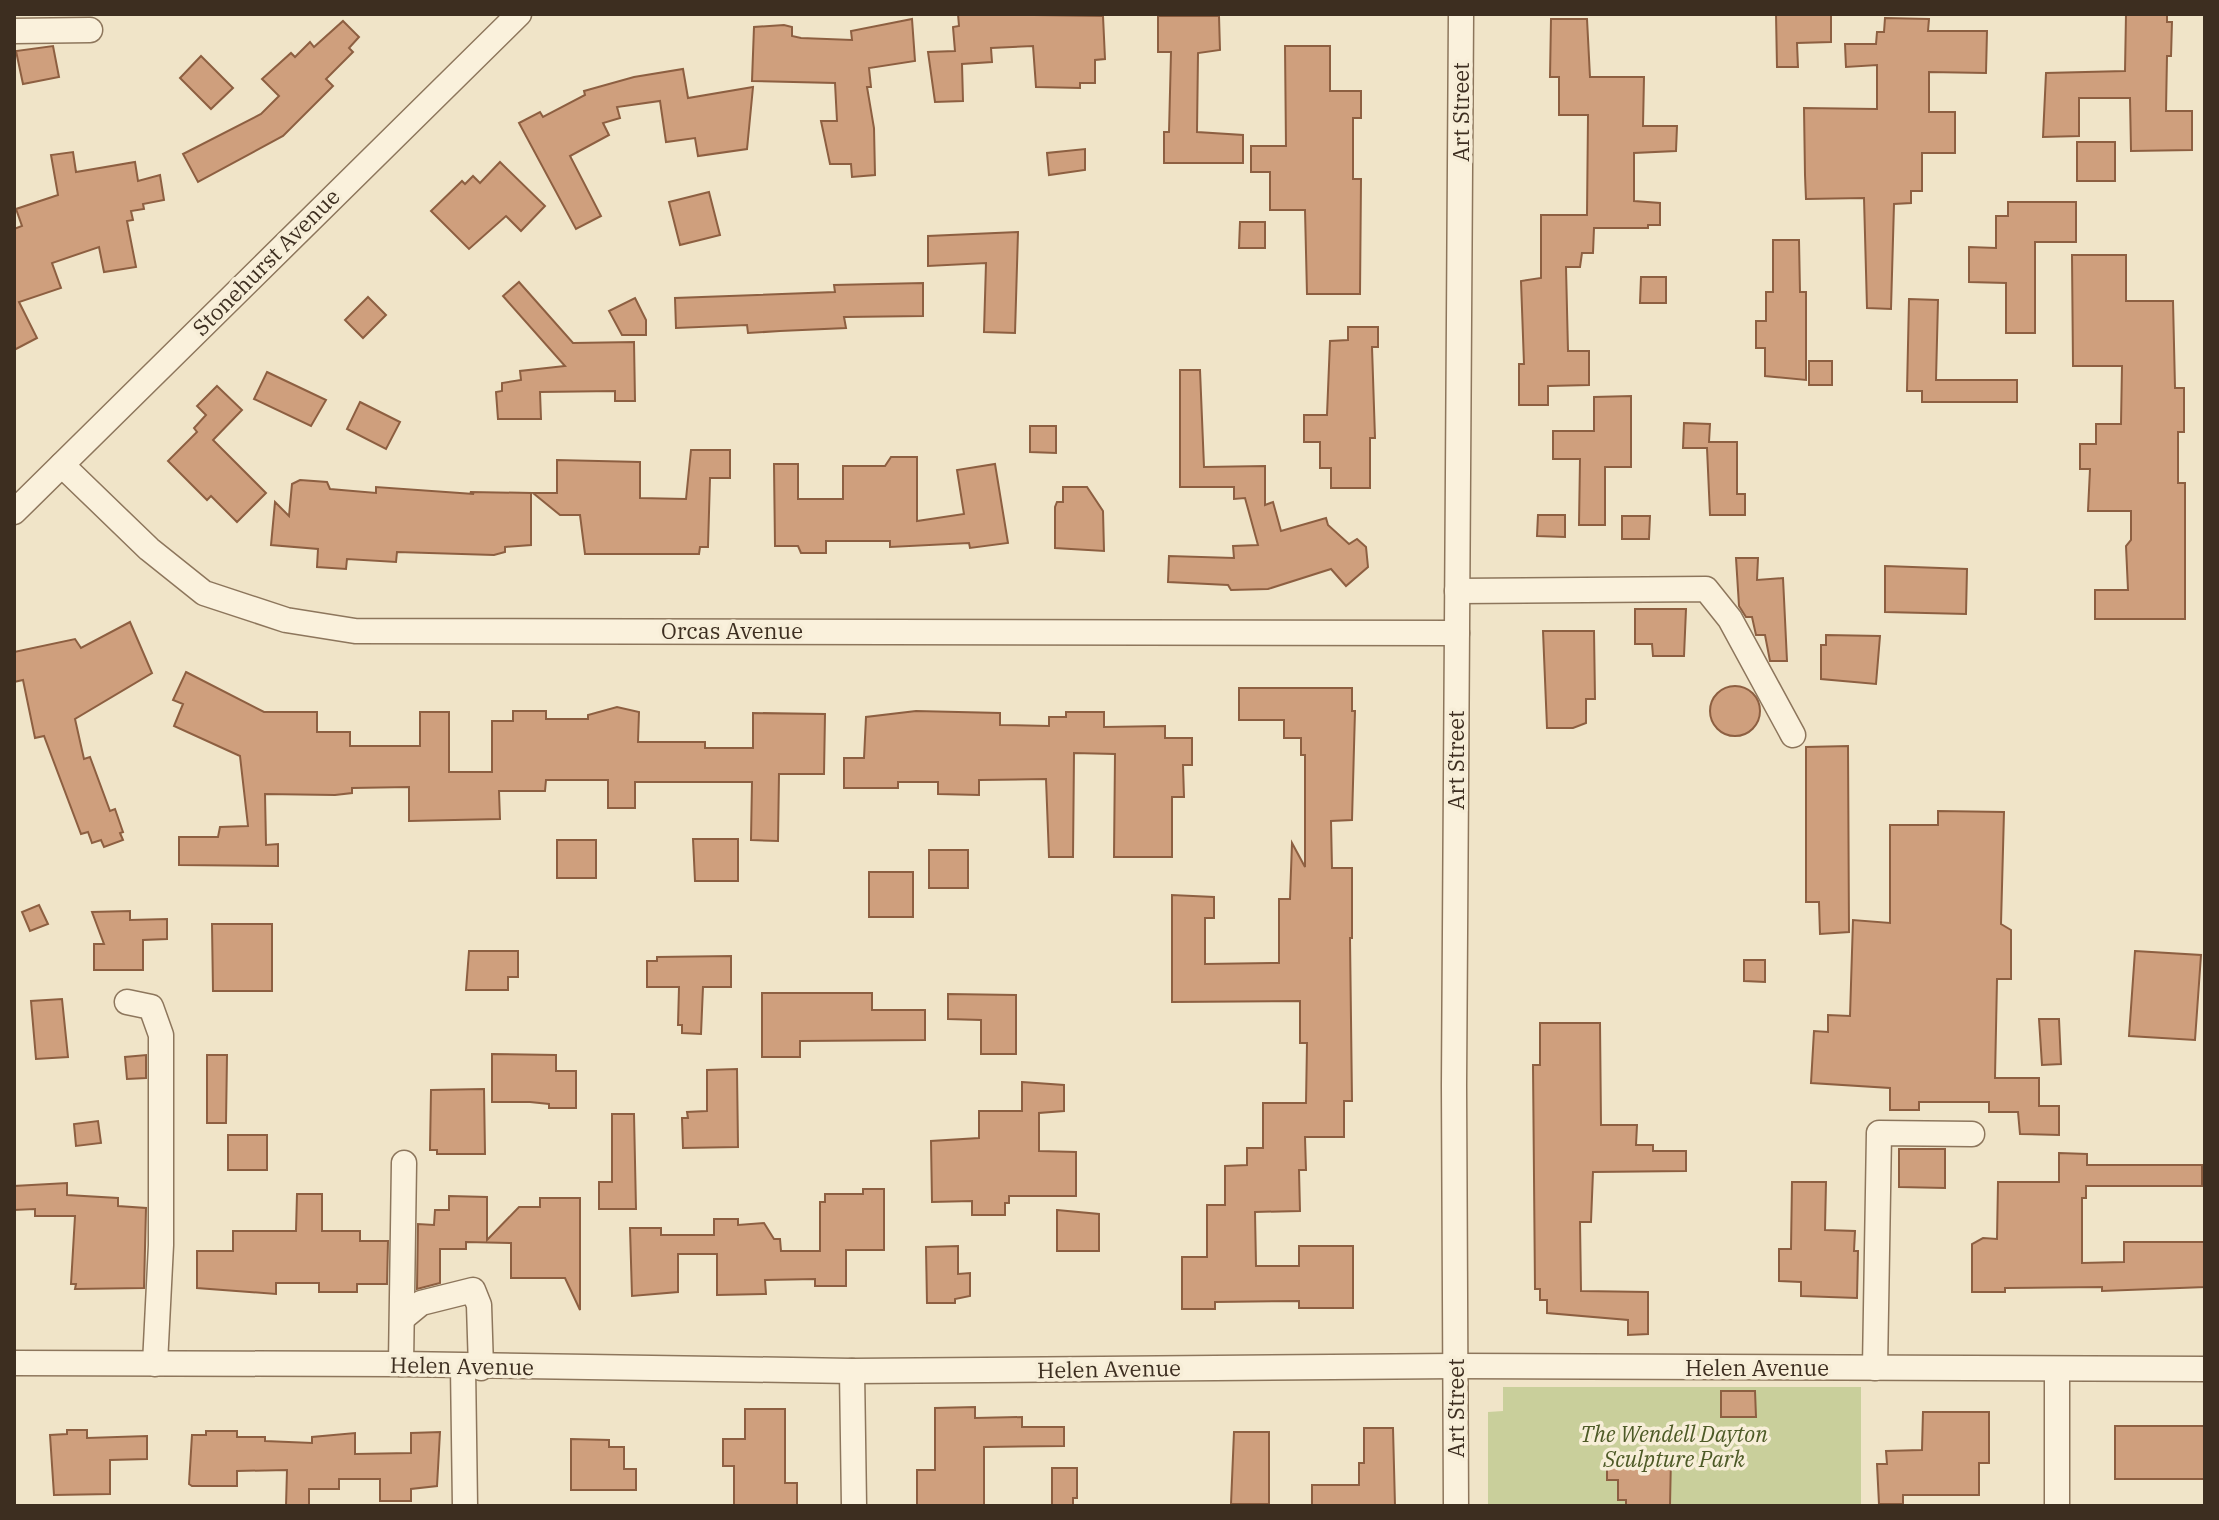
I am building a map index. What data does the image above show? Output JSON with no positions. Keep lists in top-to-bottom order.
{
  "streets": {
    "street": [
      "Art Street",
      "Stonehurst Avenue",
      "Orcas Avenue",
      "Helen Avenue"
    ]
  },
  "crossings": [
    ["Art Street", "Orcas Avenue"],
    ["Art Street", "Helen Avenue"],
    ["Stonehurst Avenue", "Orcas Avenue"]
  ],
  "parks": ["The Wendell Dayton Sculpture Park"]
}
